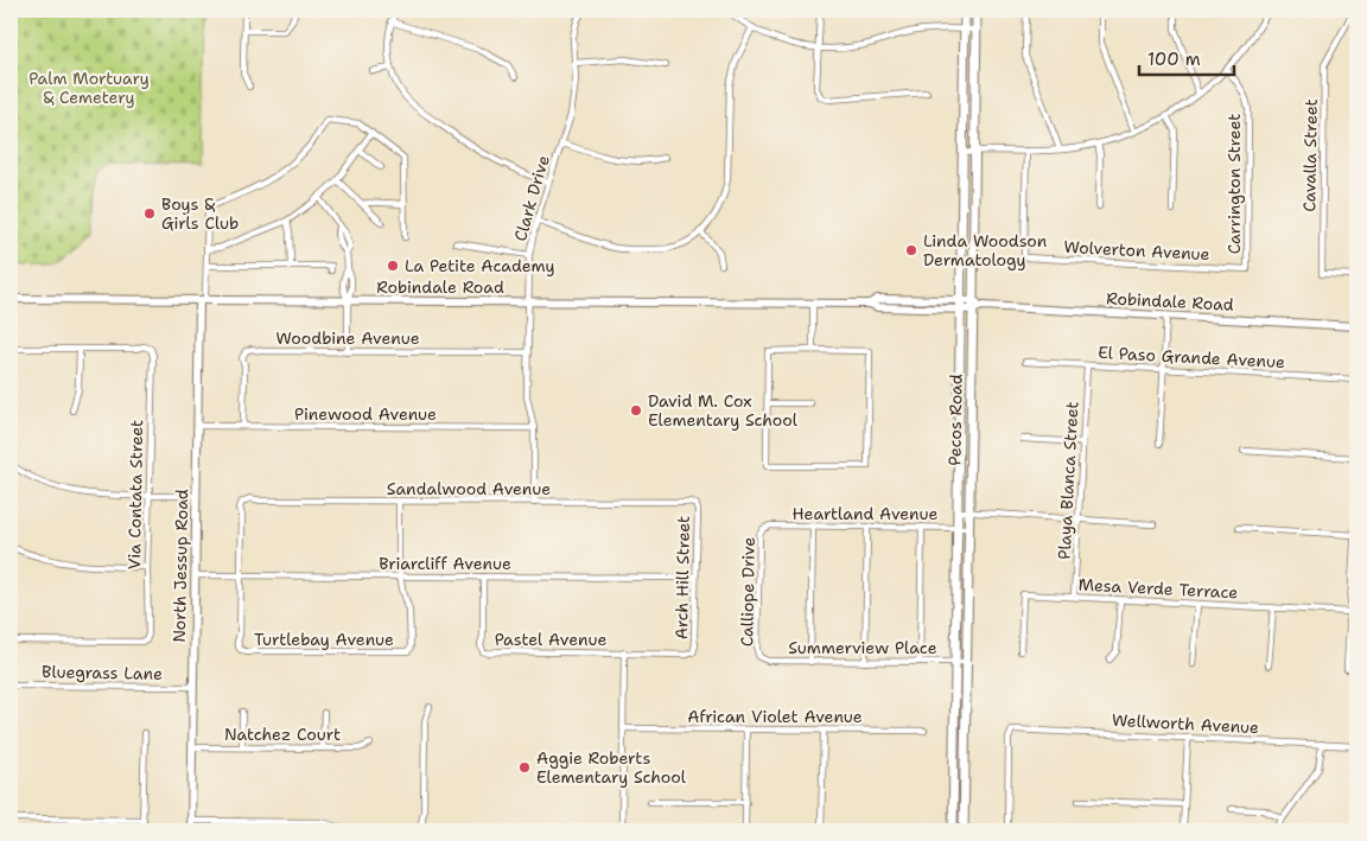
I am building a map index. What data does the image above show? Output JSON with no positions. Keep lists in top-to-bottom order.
{
  "streets": {
    "main road": ["Pecos Road"],
    "street": [
      "Cavalla Street",
      "Carrington Street",
      "Clark Drive",
      "Wolverton Avenue",
      "Robindale Road",
      "Woodbine Avenue",
      "El Paso Grande Avenue",
      "Pinewood Avenue",
      "Playa Blanca Street",
      "Sandalwood Avenue",
      "Via Contata Street",
      "Heartland Avenue",
      "Briarcliff Avenue",
      "North Jessup Road",
      "Arch Hill Street",
      "Mesa Verde Terrace",
      "Calliope Drive",
      "Turtlebay Avenue",
      "Pastel Avenue",
      "Summerview Place",
      "Bluegrass Lane",
      "African Violet Avenue",
      "Wellworth Avenue",
      "Natchez Court"
    ]
  },
  "crossings": [
    ["Carrington Street", "Wolverton Avenue"],
    ["Clark Drive", "Robindale Road"],
    ["Clark Drive", "Woodbine Avenue"],
    ["Clark Drive", "Pinewood Avenue"],
    ["Clark Drive", "Sandalwood Avenue"],
    ["Robindale Road", "Pecos Road"],
    ["Robindale Road", "North Jessup Road"],
    ["Woodbine Avenue", "Pinewood Avenue"],
    ["El Paso Grande Avenue", "Playa Blanca Street"],
    ["Pinewood Avenue", "North Jessup Road"],
    ["Pecos Road", "Heartland Avenue"],
    ["Pecos Road", "Summerview Place"],
    ["Playa Blanca Street", "Mesa Verde Terrace"],
    ["Sandalwood Avenue", "Briarcliff Avenue"],
    ["Sandalwood Avenue", "Arch Hill Street"],
    ["Sandalwood Avenue", "Turtlebay Avenue"],
    ["Heartland Avenue", "Calliope Drive"],
    ["Briarcliff Avenue", "North Jessup Road"],
    ["Briarcliff Avenue", "Arch Hill Street"],
    ["Briarcliff Avenue", "Turtlebay Avenue"],
    ["Briarcliff Avenue", "Pastel Avenue"],
    ["North Jessup Road", "Bluegrass Lane"],
    ["North Jessup Road", "Natchez Court"],
    ["Arch Hill Street", "Pastel Avenue"],
    ["Calliope Drive", "Summerview Place"]
  ],
  "parks": ["Palm Mortuary & Cemetery"],
  "places": [
    "Boys & Girls Club",
    "Linda Woodson Dermatology",
    "La Petite Academy",
    "David M. Cox Elementary School",
    "Aggie Roberts Elementary School"
  ],
  "scale_bar": "100 m"
}
